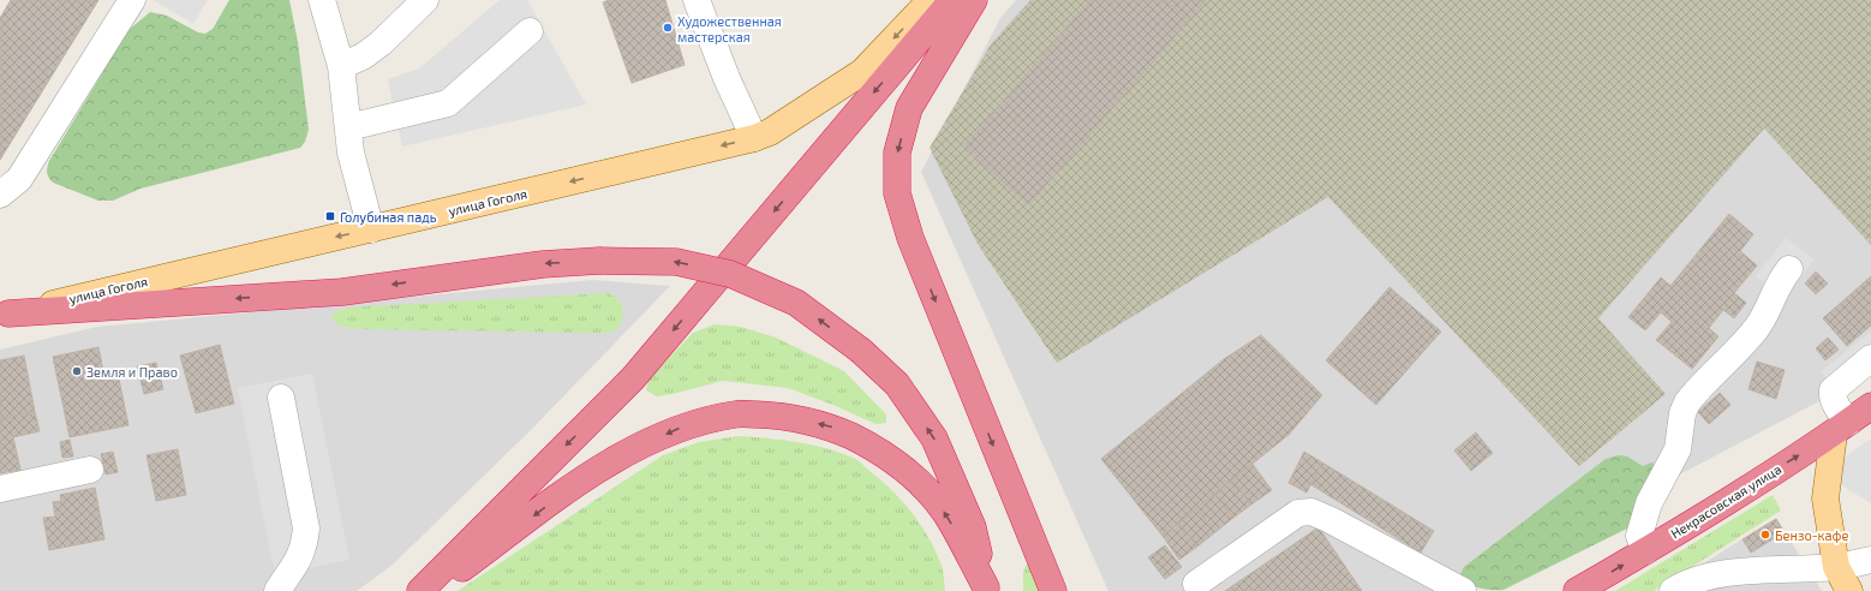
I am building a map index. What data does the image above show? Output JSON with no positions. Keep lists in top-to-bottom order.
{
  "streets": {
    "highway": ["Некрасовская улица"],
    "main road": ["улица Гоголя"]
  },
  "one_way": ["улица Гоголя", "Некрасовская улица"],
  "places": {
    "other": ["Художественная мастерская", "Земля и Право", "Бензо-кафе"],
    "transit": ["Голубиная падь"]
  }
}
